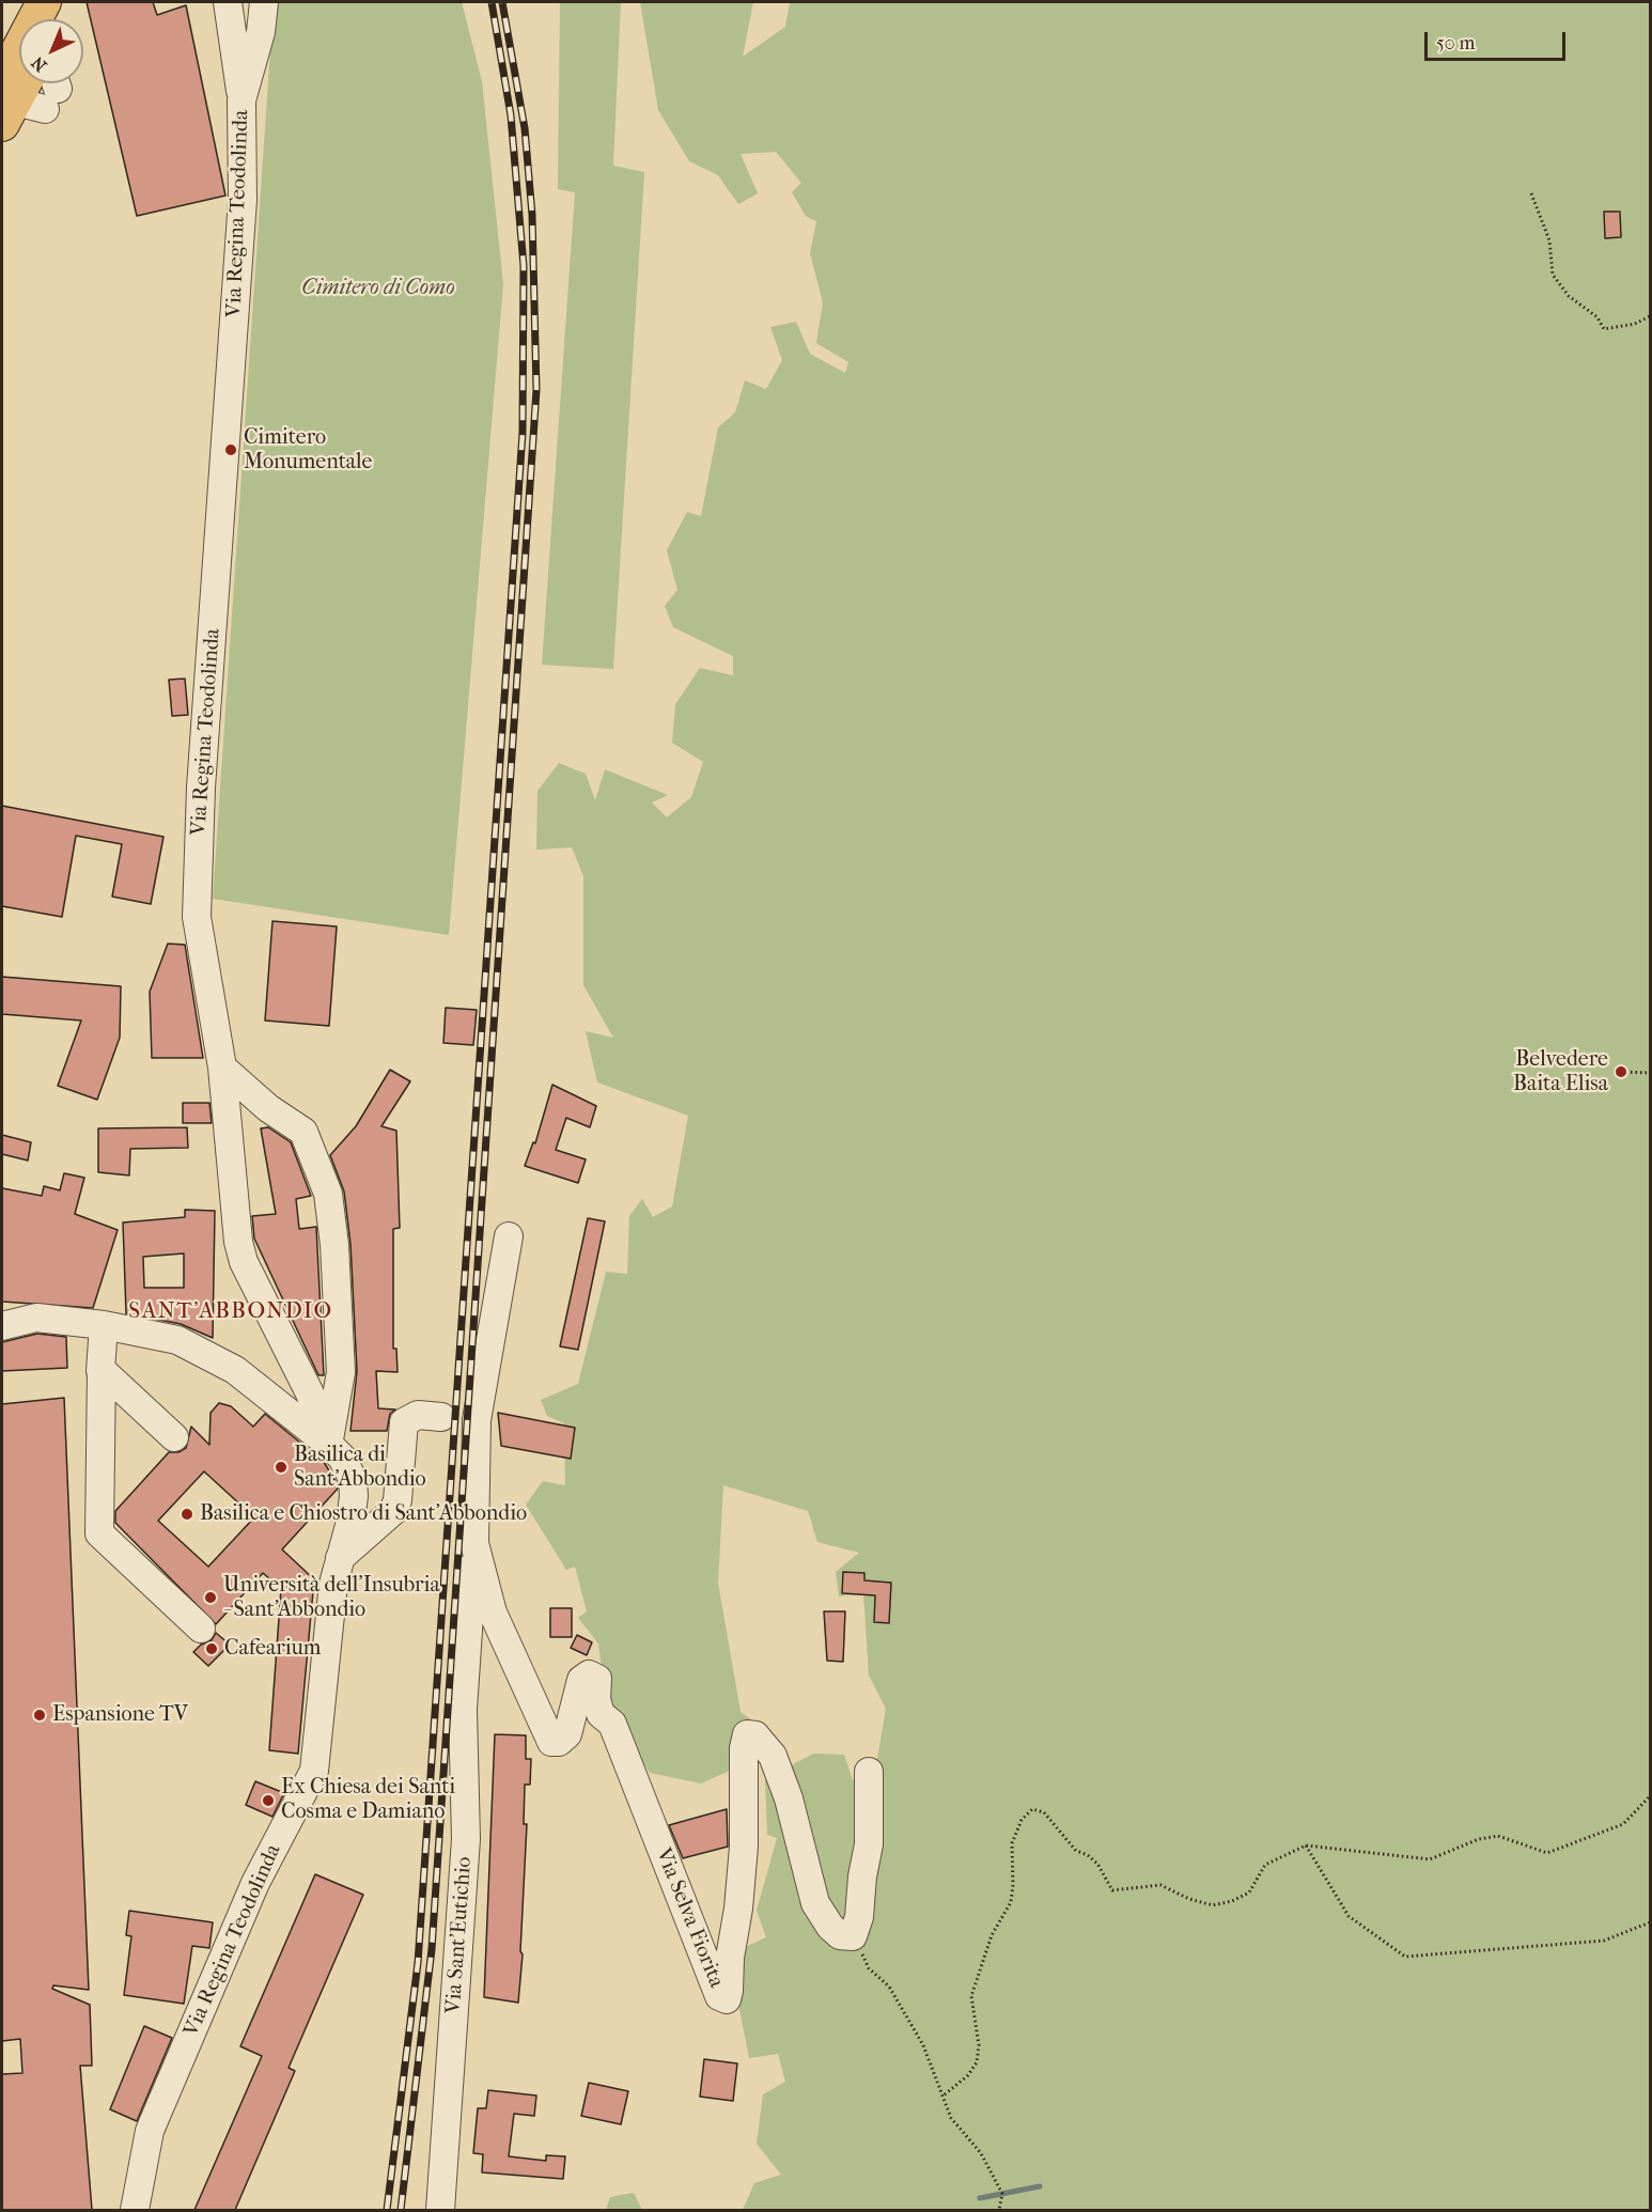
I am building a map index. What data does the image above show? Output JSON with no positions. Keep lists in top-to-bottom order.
{
  "streets": {
    "street": ["Via Regina Teodolinda", "Via Selva Fiorita", "Via Sant'Eutichio"]
  },
  "crossings": [
    ["Via Selva Fiorita", "Via Sant'Eutichio"]
  ],
  "districts": ["SANT'ABBONDIO"],
  "parks": ["Cimitero di Como"],
  "places": [
    "Cimitero Monumentale",
    "Belvedere Baita Elisa",
    "Basilica di Sant'Abbondio",
    "Basilica e Chiostro di Sant'Abbondio",
    "Università dell'Insubria - Sant'Abbondio",
    "Cafearium",
    "Espansione TV",
    "Ex Chiesa dei Santi Cosma e Damiano"
  ],
  "scale_bar": "50 m",
  "north": "bottom left"
}
